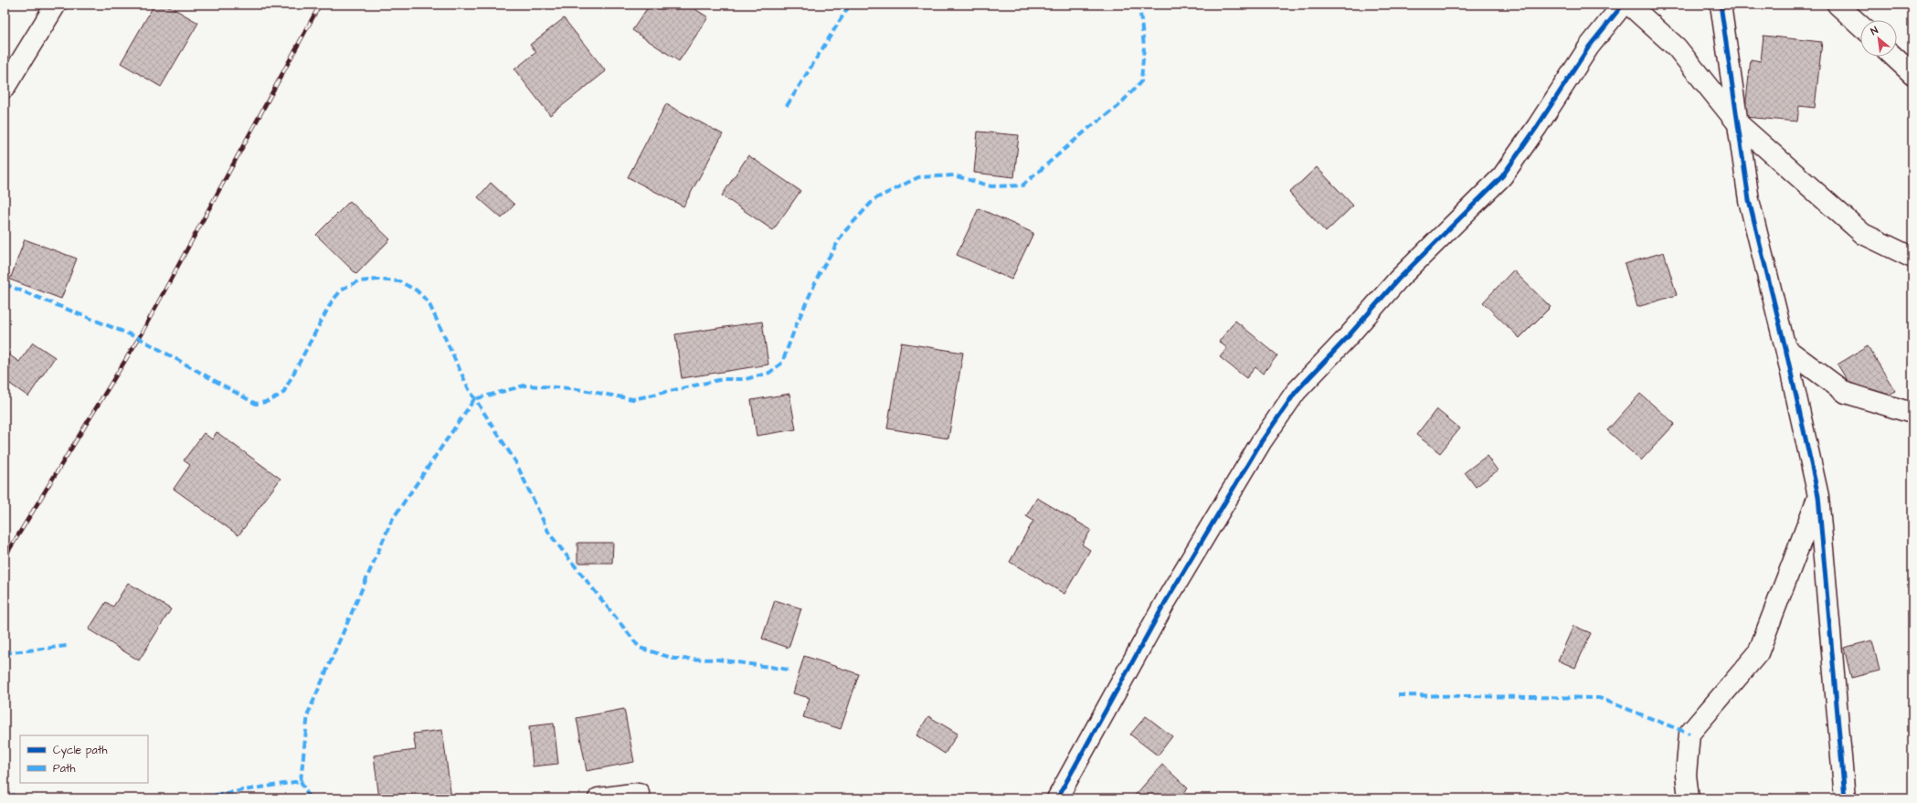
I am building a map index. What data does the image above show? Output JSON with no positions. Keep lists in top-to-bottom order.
{
  "legend": ["Cycle path", "Path"],
  "north": "top left"
}
